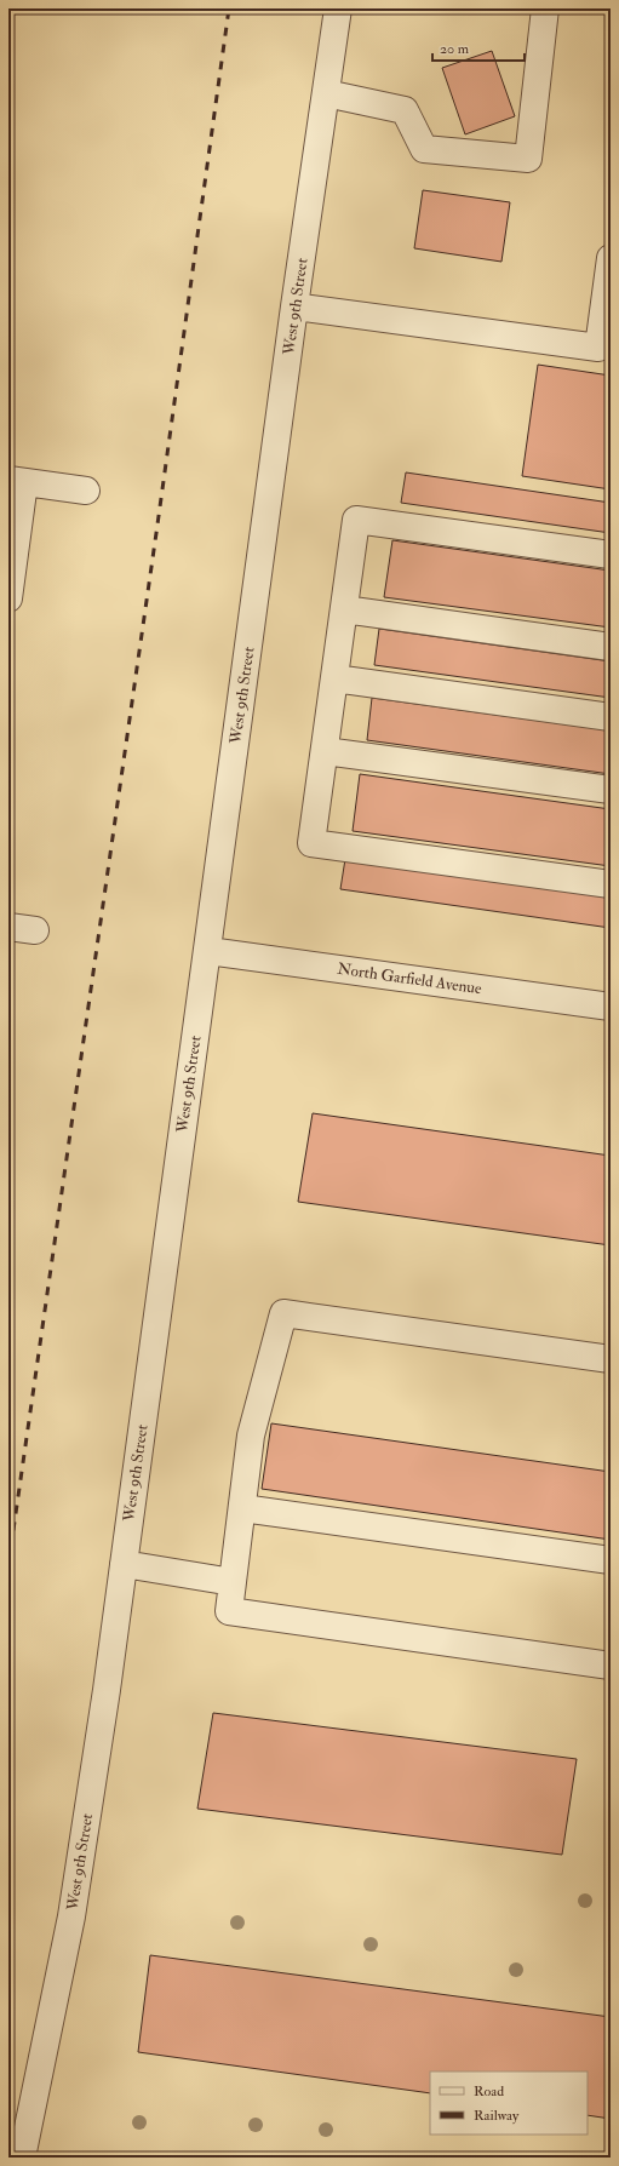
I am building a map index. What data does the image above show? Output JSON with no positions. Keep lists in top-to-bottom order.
{
  "streets": {
    "street": ["West 9th Street", "North Garfield Avenue"]
  },
  "crossings": [
    ["West 9th Street", "North Garfield Avenue"]
  ],
  "legend": ["Road", "Railway"],
  "scale_bar": "20 m"
}
